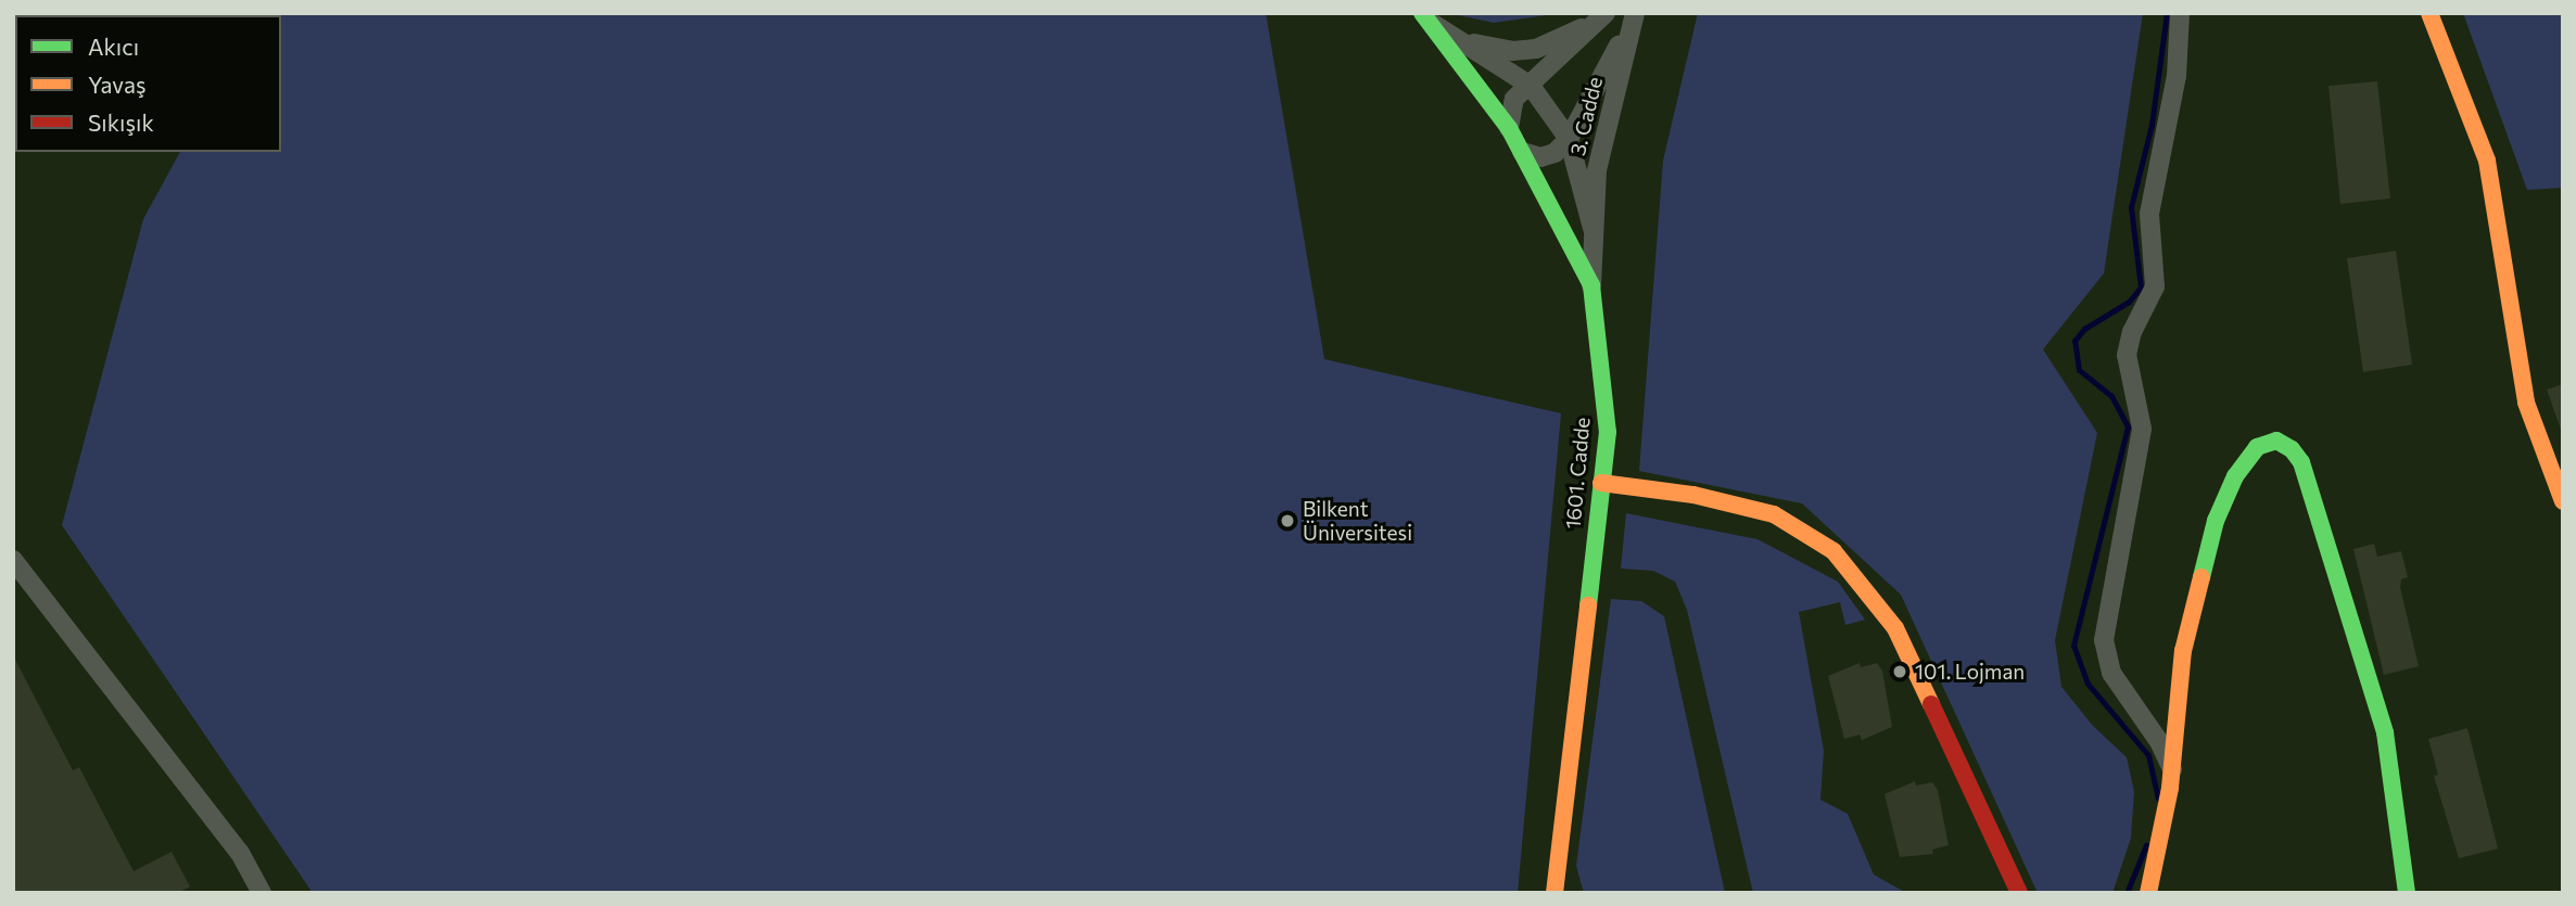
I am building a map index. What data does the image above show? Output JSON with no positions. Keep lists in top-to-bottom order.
{
  "streets": {
    "street": ["3. Cadde", "1601. Cadde"]
  },
  "crossings": [
    ["3. Cadde", "1601. Cadde"]
  ],
  "places": ["Bilkent Üniversitesi", "101. Lojman"],
  "legend": ["Akıcı", "Yavaş", "Sıkışık"]
}
